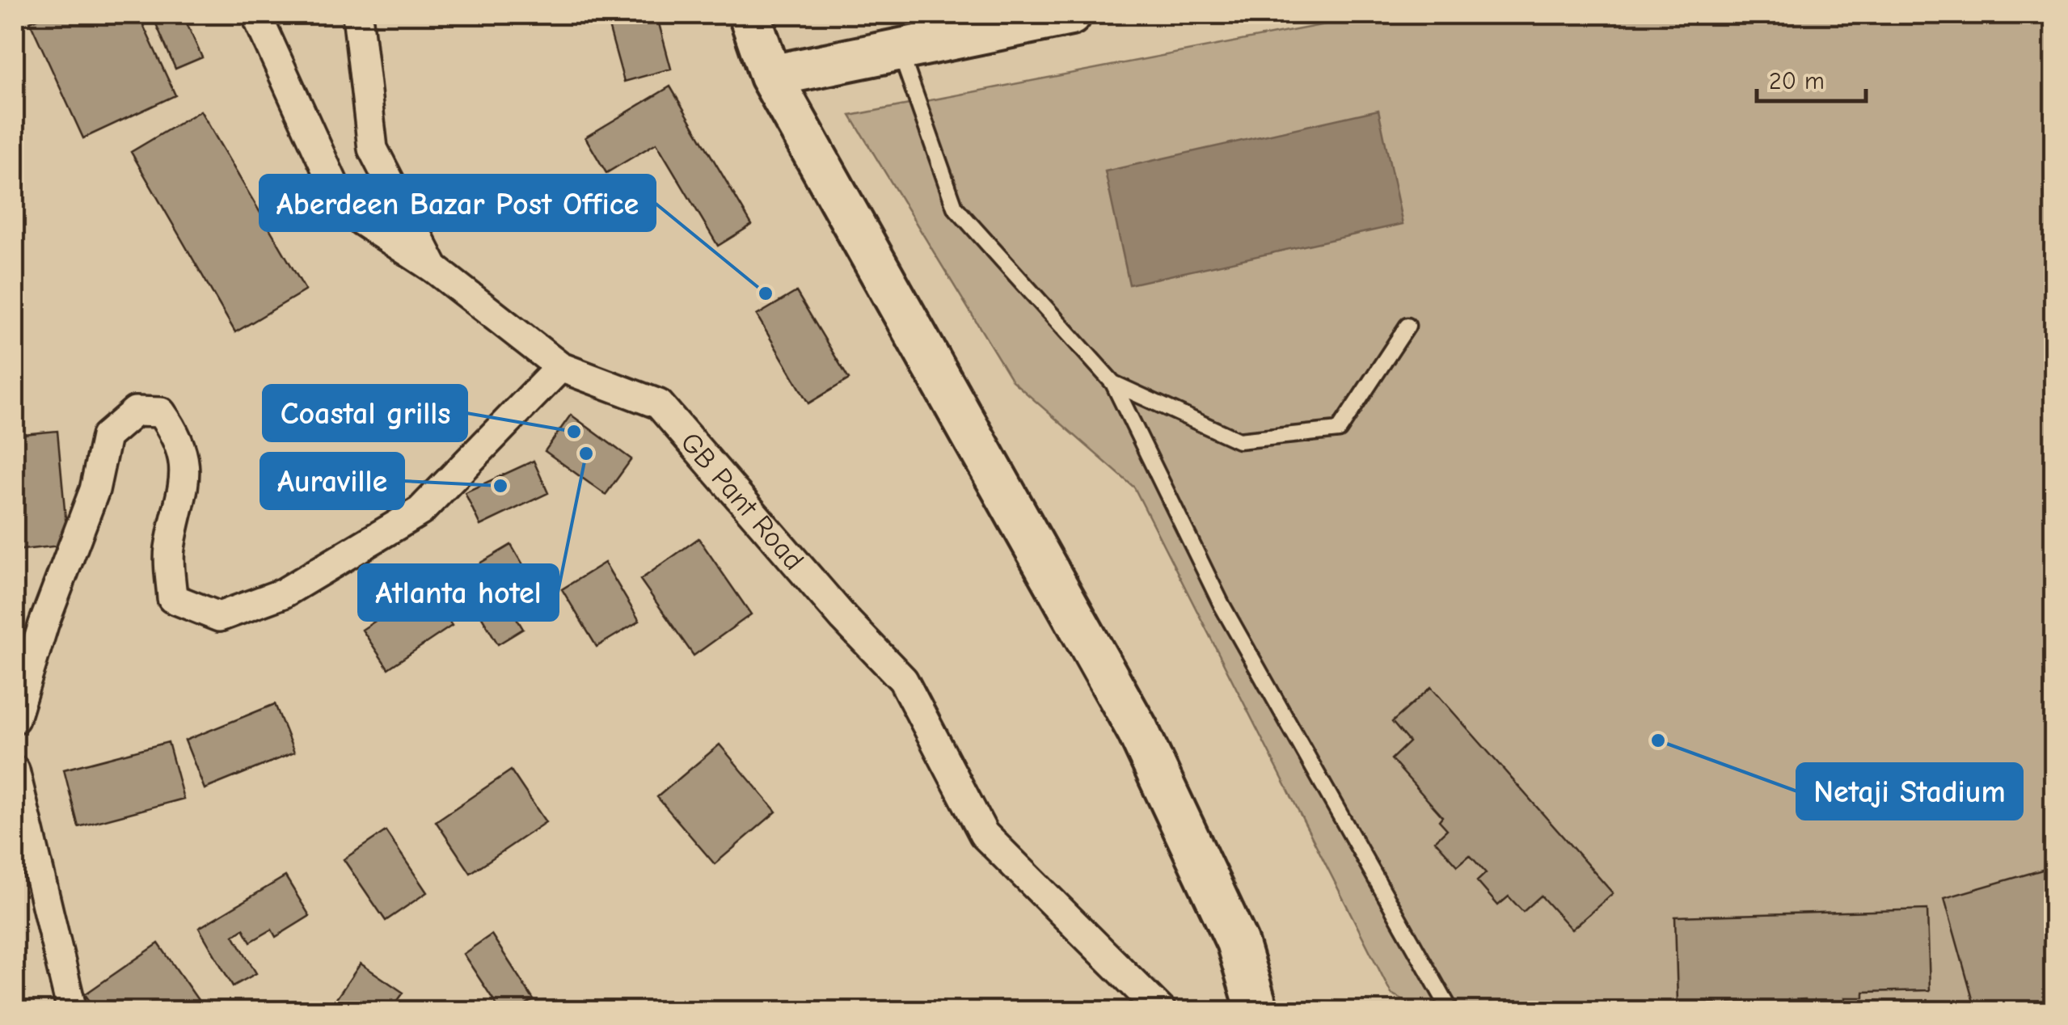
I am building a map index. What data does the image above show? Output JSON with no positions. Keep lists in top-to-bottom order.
{
  "streets": {
    "street": ["GB Pant Road"]
  },
  "places": [
    "Aberdeen Bazar Post Office",
    "Coastal grills",
    "Atlanta hotel",
    "Auraville",
    "Netaji Stadium"
  ],
  "scale_bar": "20 m"
}
